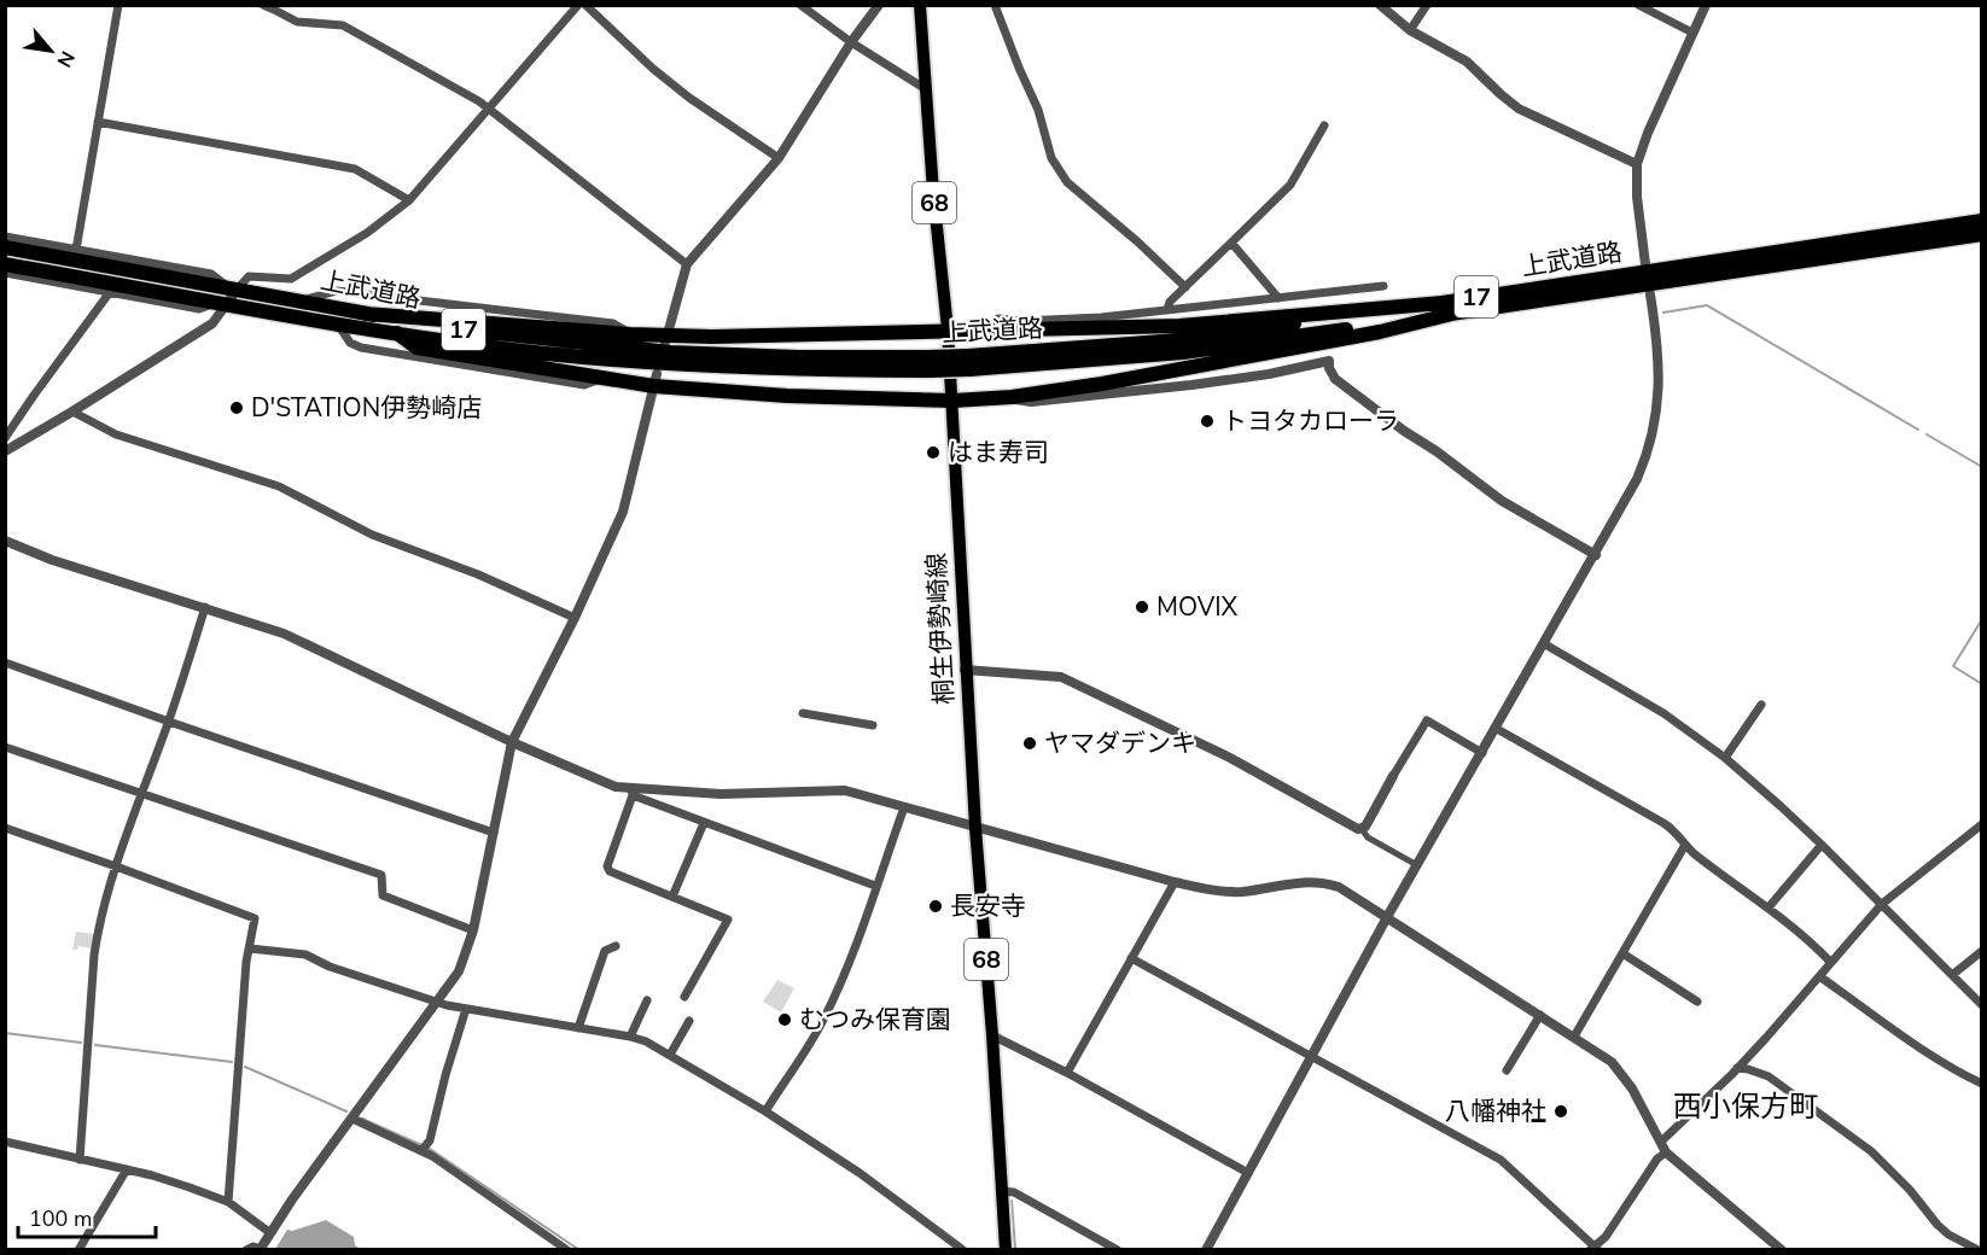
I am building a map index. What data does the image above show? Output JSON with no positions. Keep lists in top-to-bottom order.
{
  "streets": {
    "highway": ["上武道路", "17"],
    "main road": ["68", "桐生伊勢崎線"]
  },
  "districts": ["西小保方町"],
  "places": [
    "D'STATION伊勢崎店",
    "トヨタカローラ",
    "はま寿司",
    "MOVIX",
    "ヤマダデンキ",
    "長安寺",
    "むつみ保育園",
    "八幡神社"
  ],
  "scale_bar": "100 m",
  "north": "bottom right"
}
